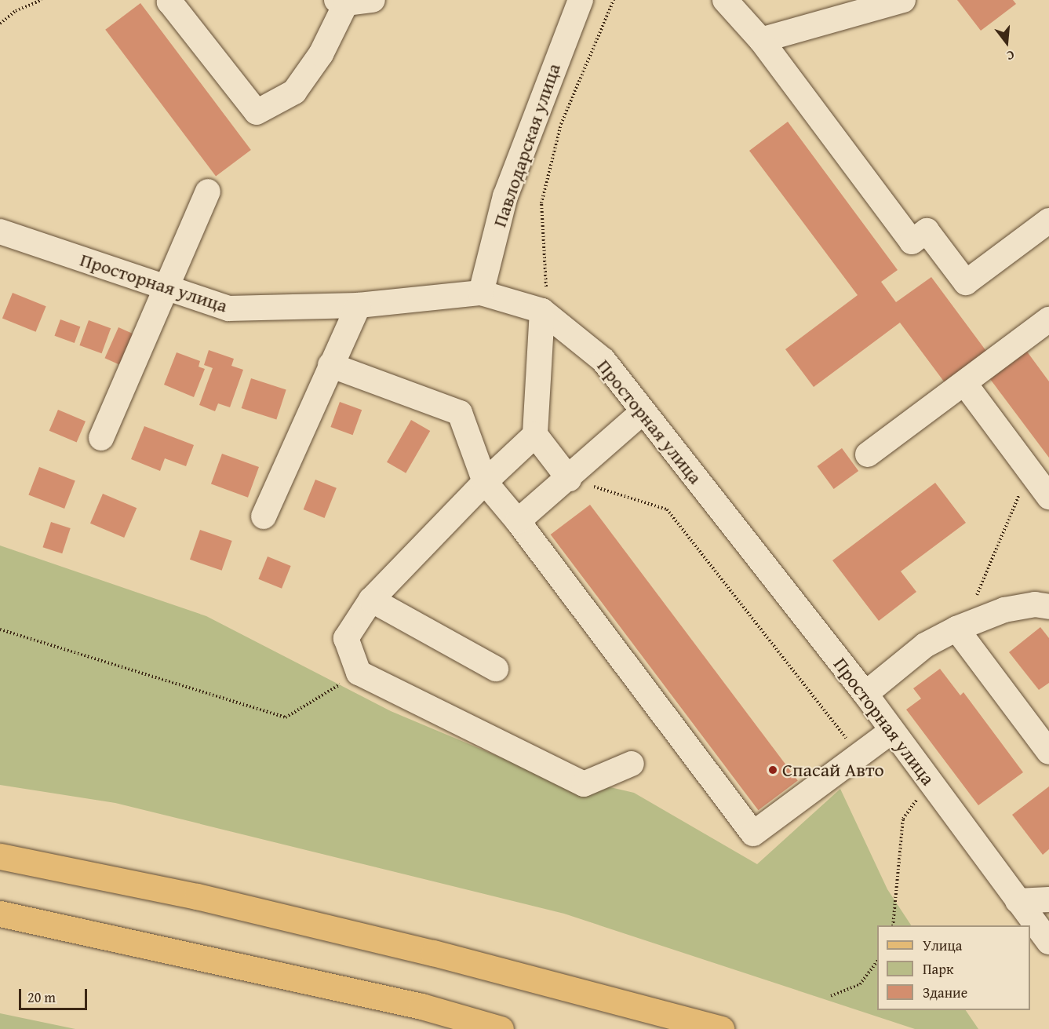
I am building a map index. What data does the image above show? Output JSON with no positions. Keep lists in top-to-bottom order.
{
  "streets": {
    "street": ["Павлодарская улица", "Просторная улица"]
  },
  "crossings": [
    ["Павлодарская улица", "Просторная улица"]
  ],
  "places": ["Спасай Авто"],
  "legend": ["Улица", "Парк", "Здание"],
  "scale_bar": "20 m",
  "north": "bottom"
}
